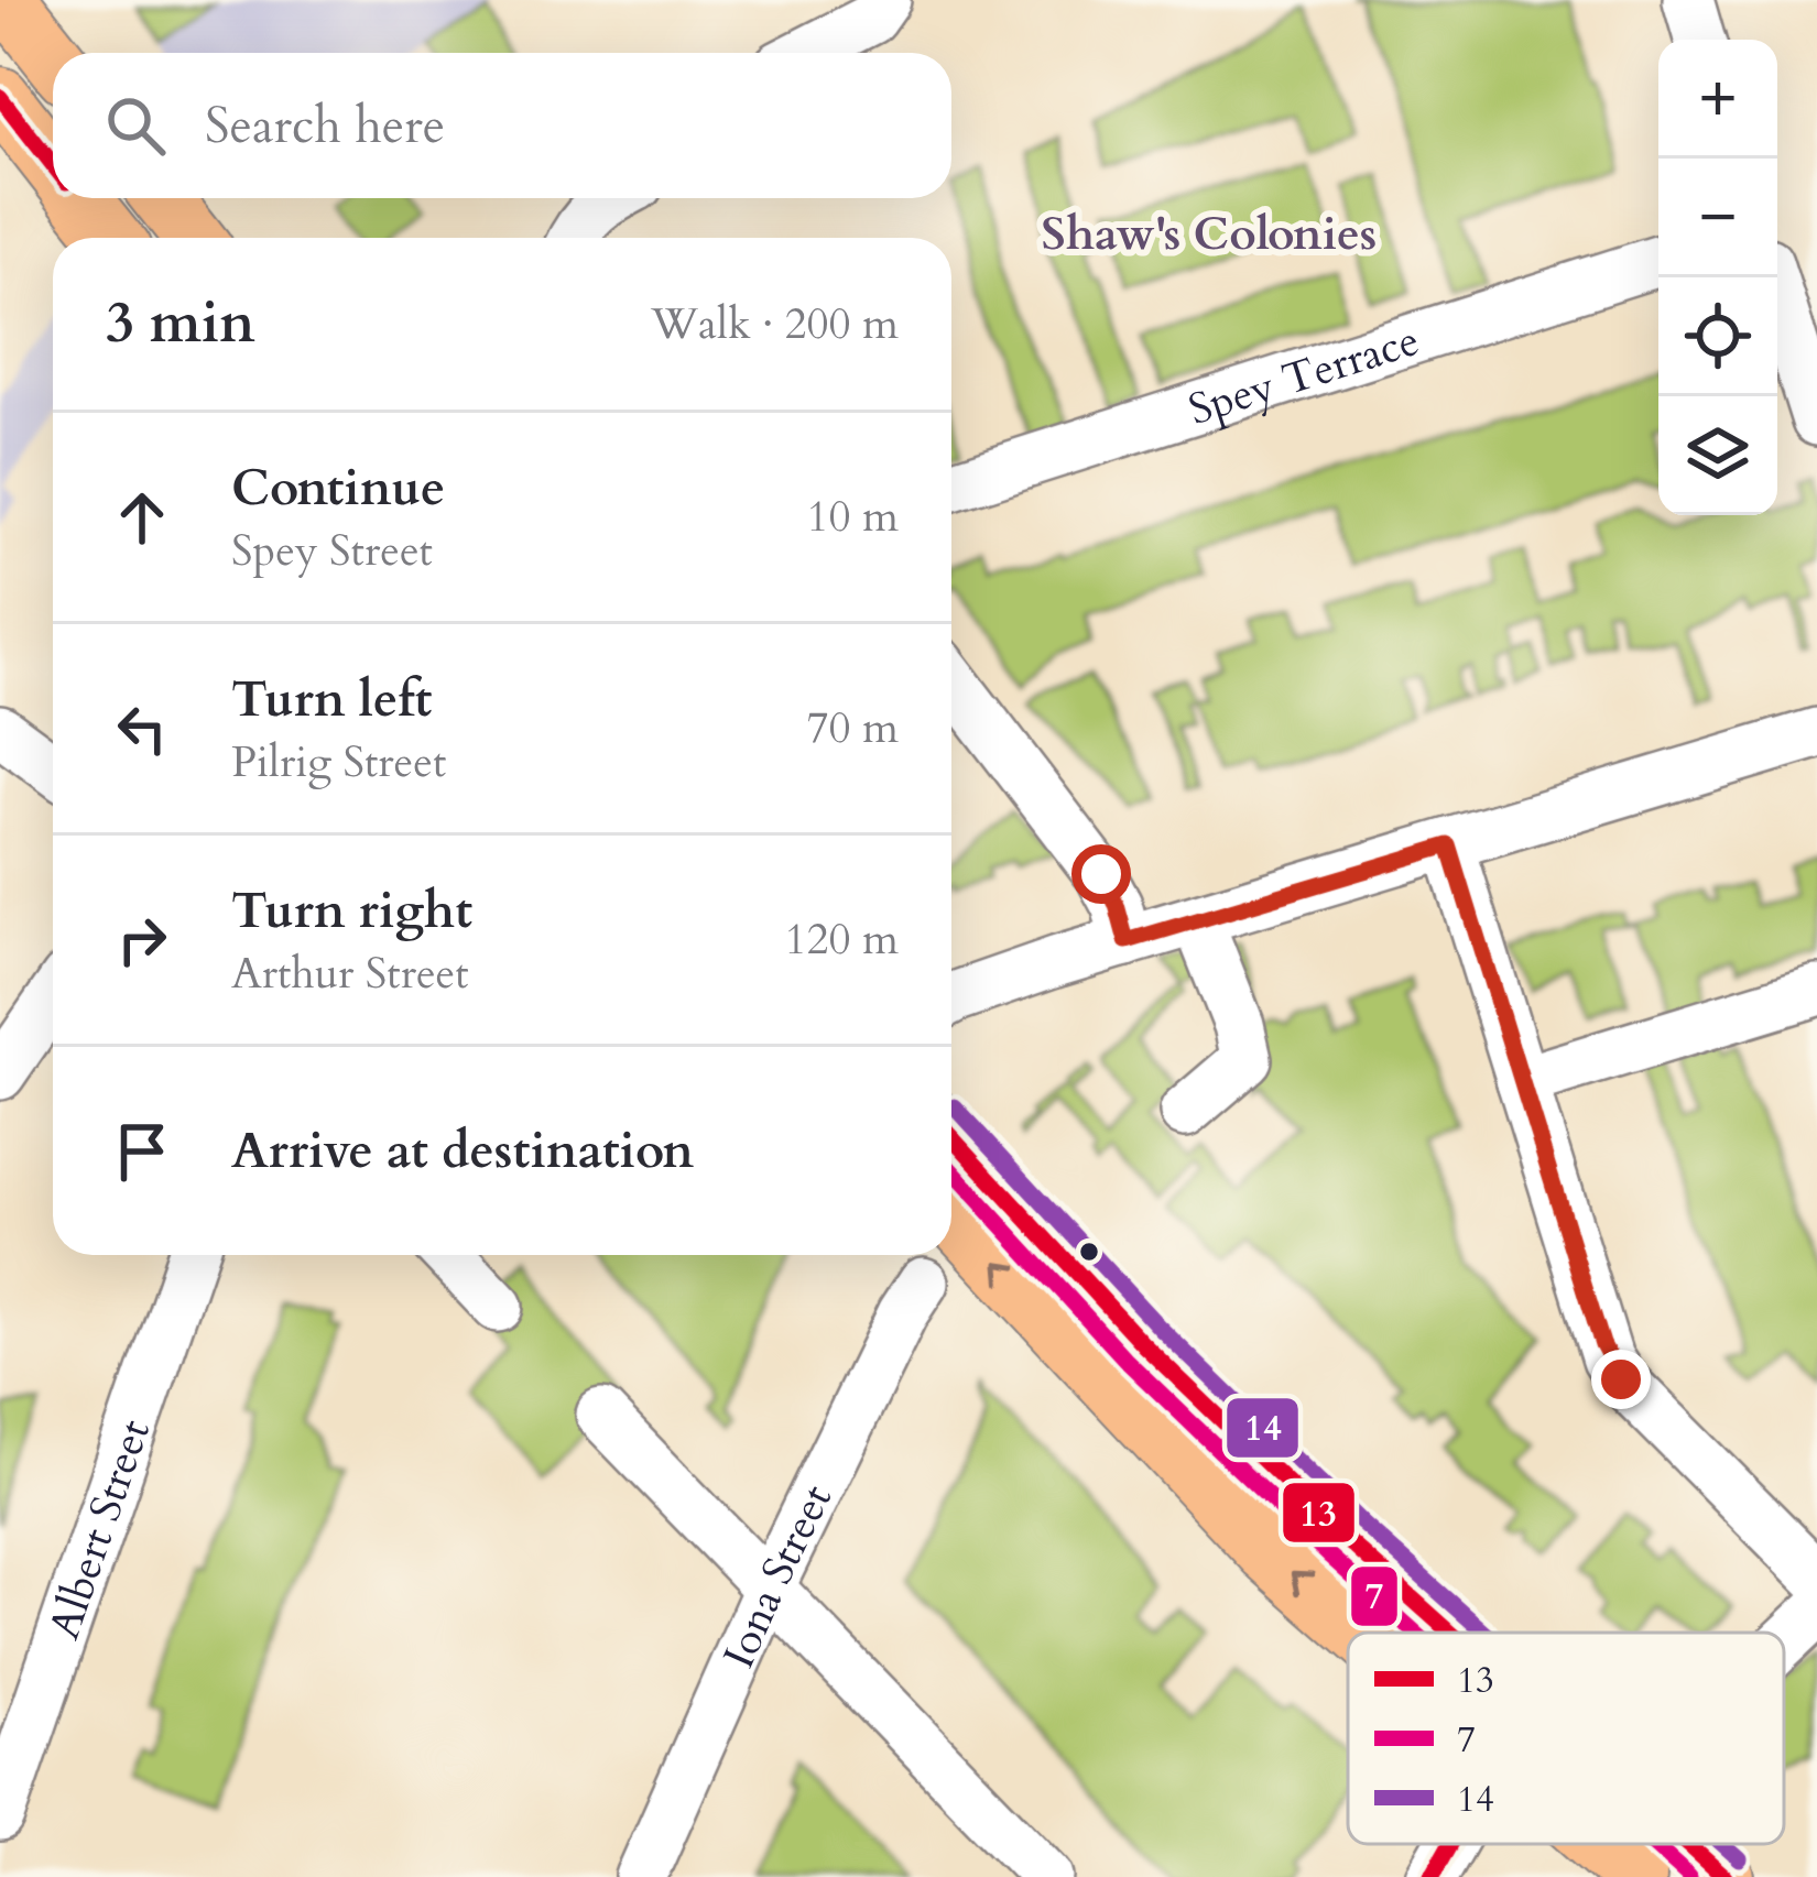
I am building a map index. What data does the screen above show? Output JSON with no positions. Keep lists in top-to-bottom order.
{
  "streets": {
    "street": ["Spey Terrace", "Albert Street", "Iona Street"]
  },
  "districts": ["Shaw's Colonies"],
  "lines": ["transit line 13", "transit line 14", "transit line 7"],
  "legend": ["13", "7", "14"],
  "page": {
    "map_buttons": ["+", "−"],
    "search": "Search here",
    "heading": ["3 min", "Walk · 200 m"],
    "list": [
      ["Continue", "Spey Street", "10 m"],
      ["Turn left", "Pilrig Street", "70 m"],
      ["Turn right", "Arthur Street", "120 m"],
      "Arrive at destination"
    ]
  }
}
